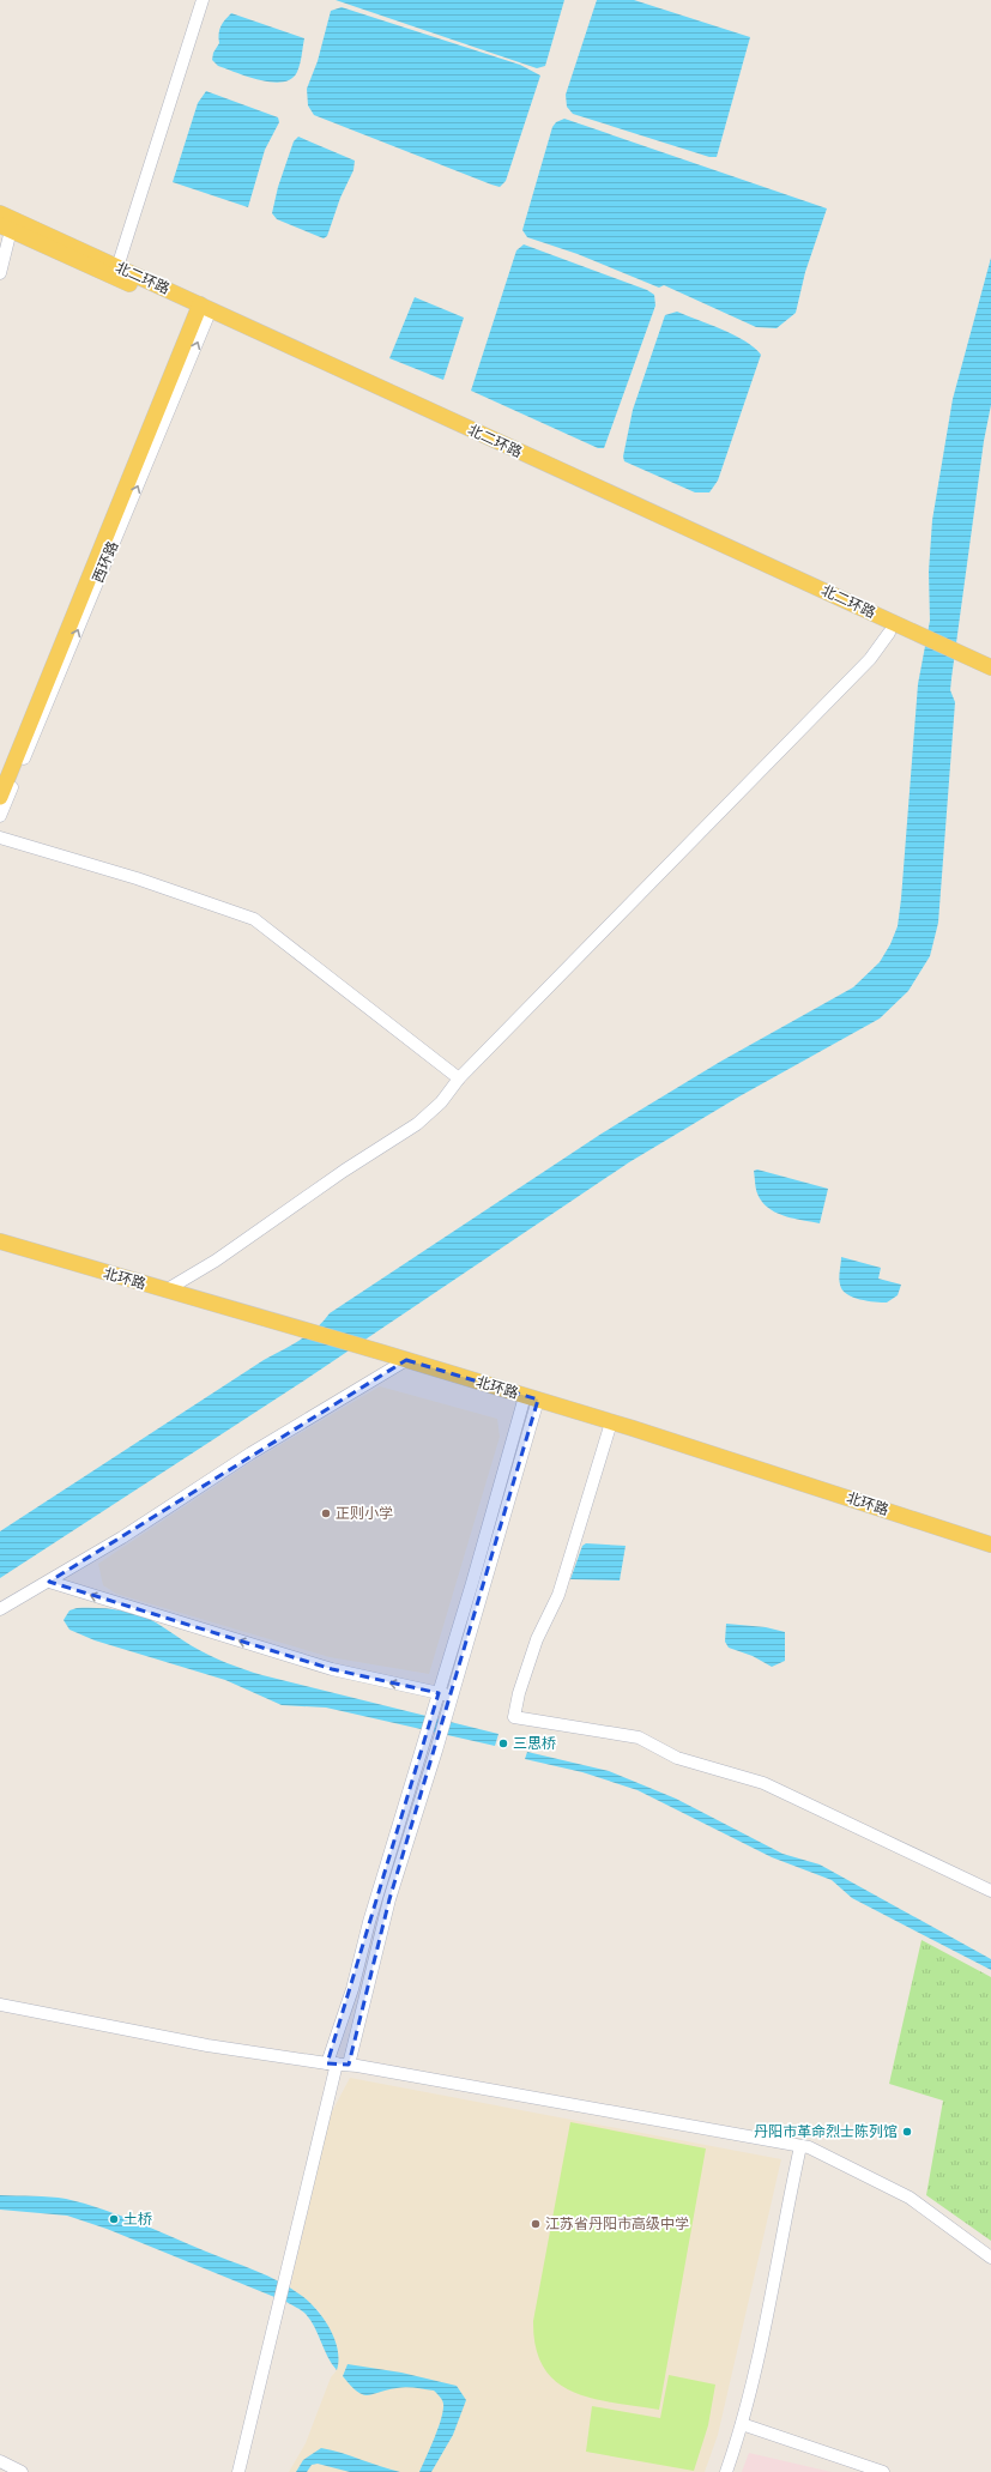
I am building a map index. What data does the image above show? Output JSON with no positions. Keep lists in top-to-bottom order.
{
  "streets": {
    "main road": ["北二环路", "西环路", "北环路"]
  },
  "crossings": [
    ["北二环路", "西环路"]
  ],
  "places": [
    "正则小学",
    "三思桥",
    "丹阳市革命烈士陈列馆",
    "土桥",
    "江苏省丹阳市高级中学"
  ]
}
